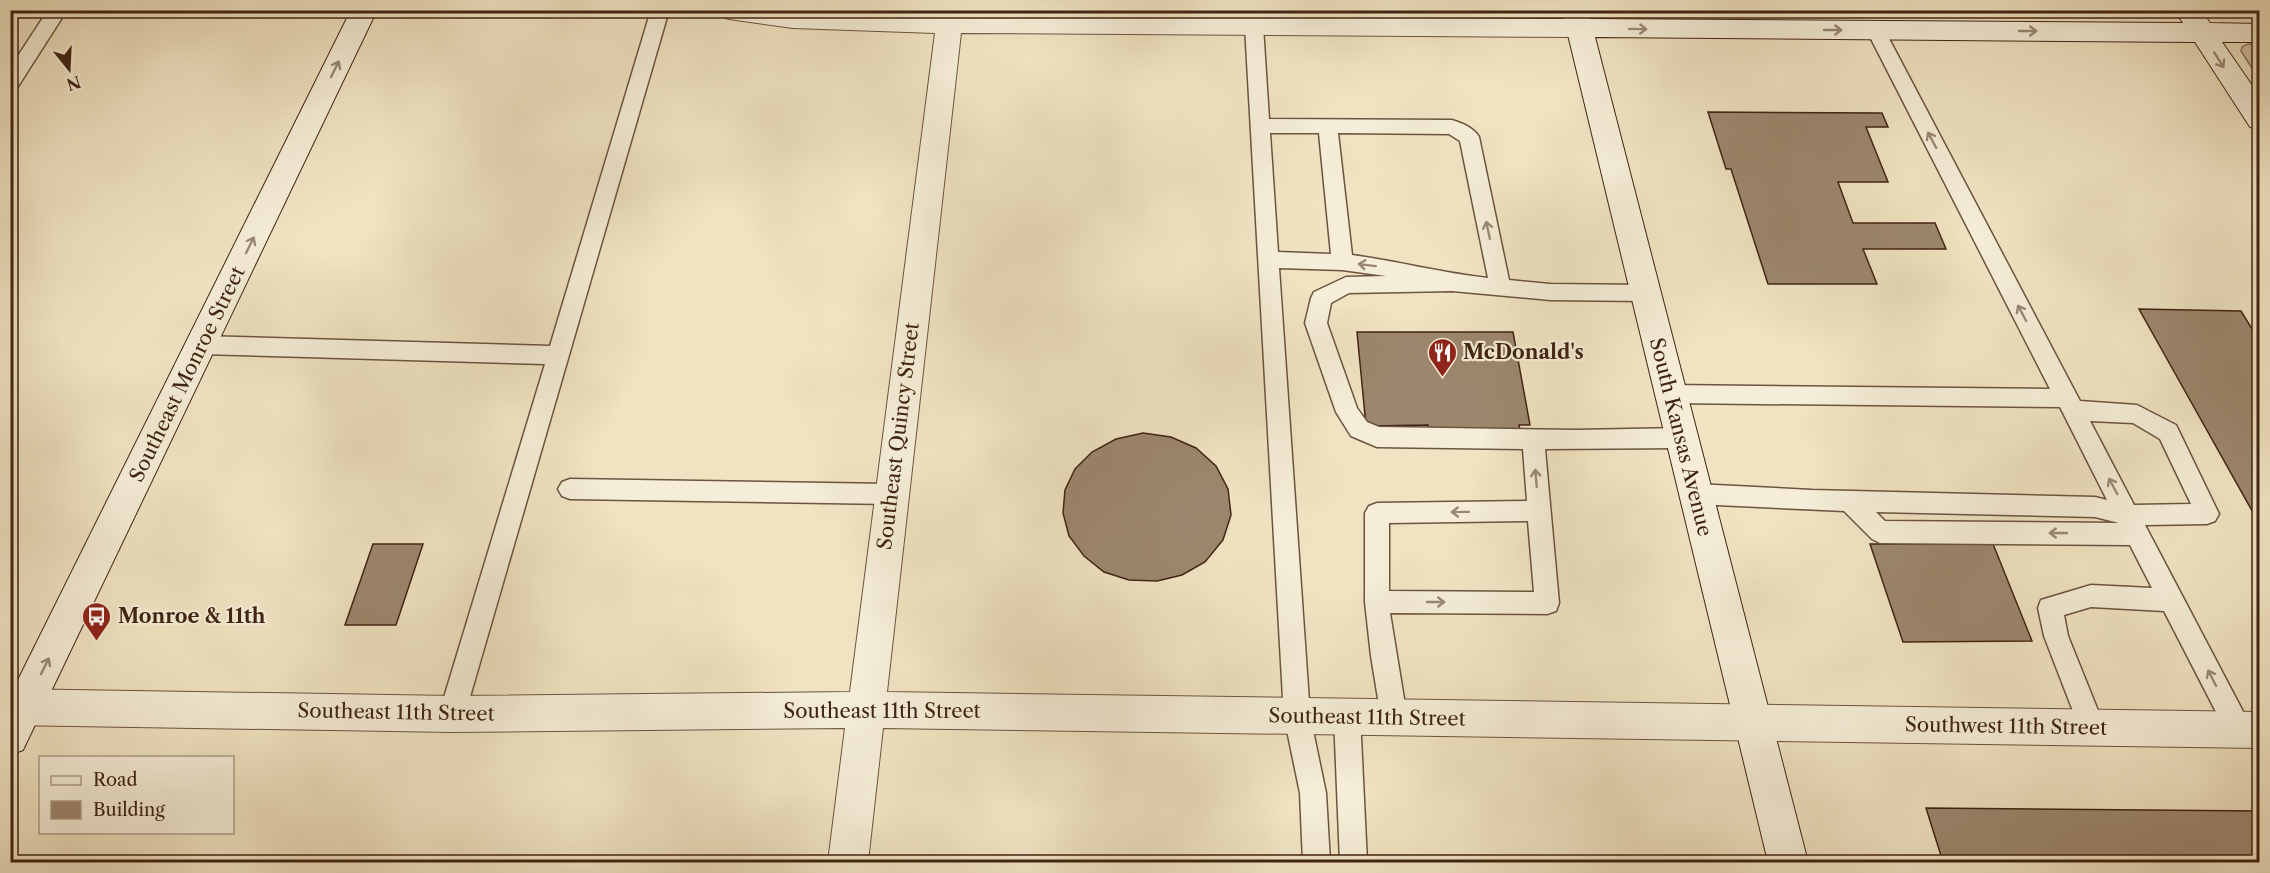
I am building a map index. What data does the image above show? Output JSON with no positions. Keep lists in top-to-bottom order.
{
  "streets": {
    "street": [
      "Southeast Monroe Street",
      "Southeast Quincy Street",
      "South Kansas Avenue",
      "Southeast 11th Street",
      "Southwest 11th Street"
    ]
  },
  "crossings": [
    ["Southeast Monroe Street", "Southeast 11th Street"],
    ["Southeast Quincy Street", "Southeast 11th Street"],
    ["South Kansas Avenue", "Southeast 11th Street"],
    ["South Kansas Avenue", "Southwest 11th Street"],
    ["Southeast 11th Street", "Southwest 11th Street"]
  ],
  "one_way": ["Southeast Monroe Street"],
  "places": {
    "restaurant": ["McDonald's"],
    "bus stop": ["Monroe & 11th"]
  },
  "legend": ["Road", "Building"],
  "north": "bottom"
}
